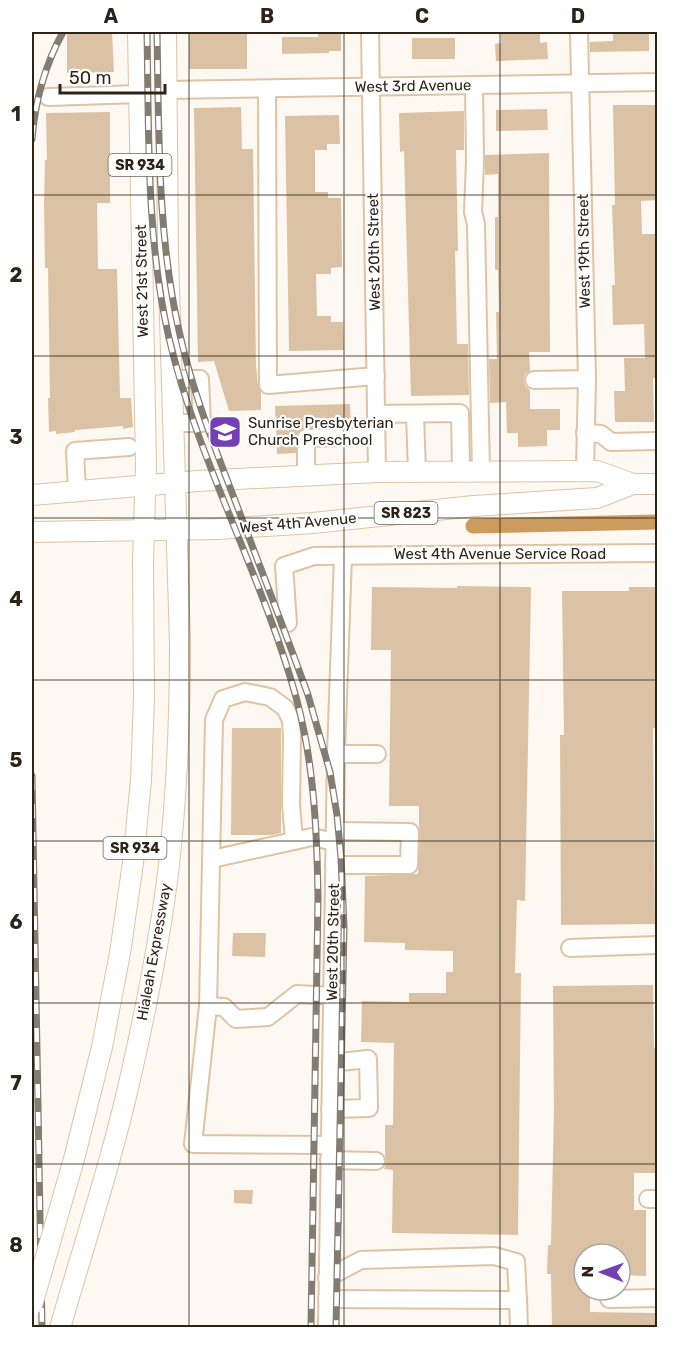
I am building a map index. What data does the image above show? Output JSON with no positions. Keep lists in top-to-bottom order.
{
  "streets": {
    "main road": [
      "SR 934",
      "West 21st Street",
      "SR 823",
      "West 4th Avenue",
      "Hialeah Expressway"
    ],
    "street": [
      "West 3rd Avenue",
      "West 19th Street",
      "West 20th Street",
      "West 4th Avenue Service Road"
    ]
  },
  "crossings": [
    ["West 3rd Avenue", "West 19th Street"],
    ["West 3rd Avenue", "West 20th Street"],
    ["West 3rd Avenue", "West 21st Street"],
    ["SR 934", "West 21st Street"],
    ["SR 934", "West 4th Avenue"],
    ["West 19th Street", "West 4th Avenue"],
    ["West 20th Street", "West 4th Avenue"],
    ["West 20th Street", "West 4th Avenue Service Road"],
    ["West 21st Street", "West 4th Avenue"],
    ["West 21st Street", "Hialeah Expressway"],
    ["West 4th Avenue", "Hialeah Expressway"]
  ],
  "places": {
    "school or university": ["Sunrise Presbyterian Church Preschool"]
  },
  "scale_bar": "50 m",
  "north": "left",
  "grid": {
    "columns": [
      "A",
      "B",
      "C",
      "D"
    ],
    "rows": [
      "1",
      "2",
      "3",
      "4",
      "5",
      "6",
      "7",
      "8"
    ]
  }
}
